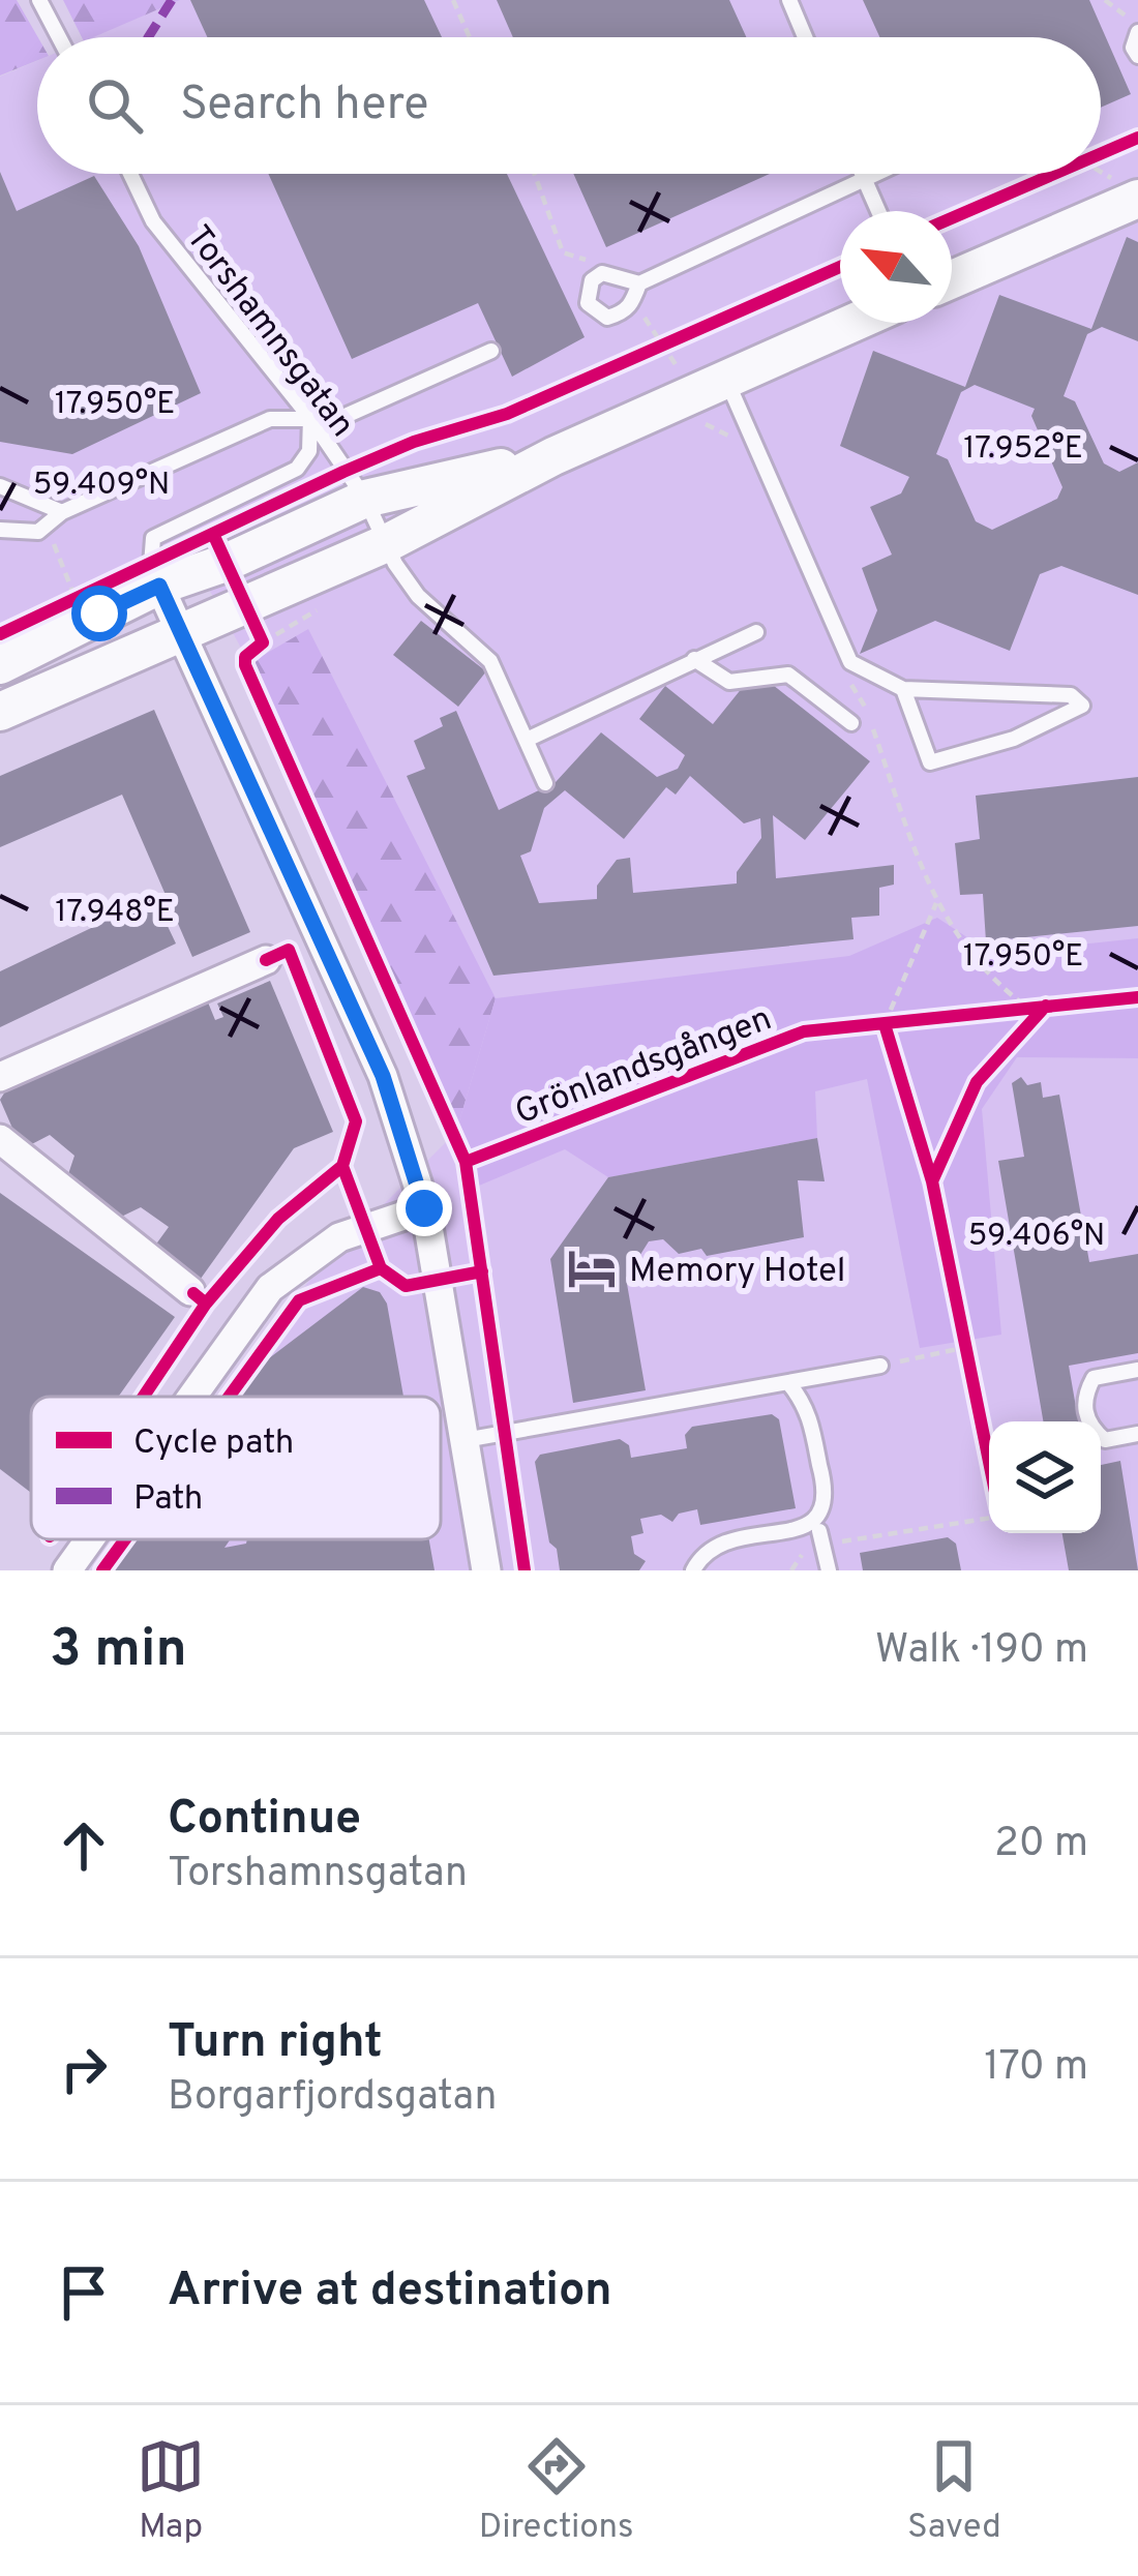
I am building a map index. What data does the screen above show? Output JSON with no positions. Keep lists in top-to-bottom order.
{
  "streets": {
    "lane": ["Torshamnsgatan"],
    "cycle path": ["Grönlandsgången"]
  },
  "places": {
    "hotel": ["Memory Hotel"]
  },
  "legend": ["Cycle path", "Path"],
  "north": "top left",
  "page": {
    "search": "Search here",
    "heading": ["3 min", "Walk · 190 m"],
    "list": [
      ["Continue", "Torshamnsgatan", "20 m"],
      ["Turn right", "Borgarfjordsgatan", "170 m"],
      "Arrive at destination"
    ],
    "nav": ["Map", "Directions", "Saved"]
  },
  "coordinates": [
    "17.950°E",
    "17.952°E",
    "59.409°N",
    "17.948°E",
    "59.406°N"
  ]
}
